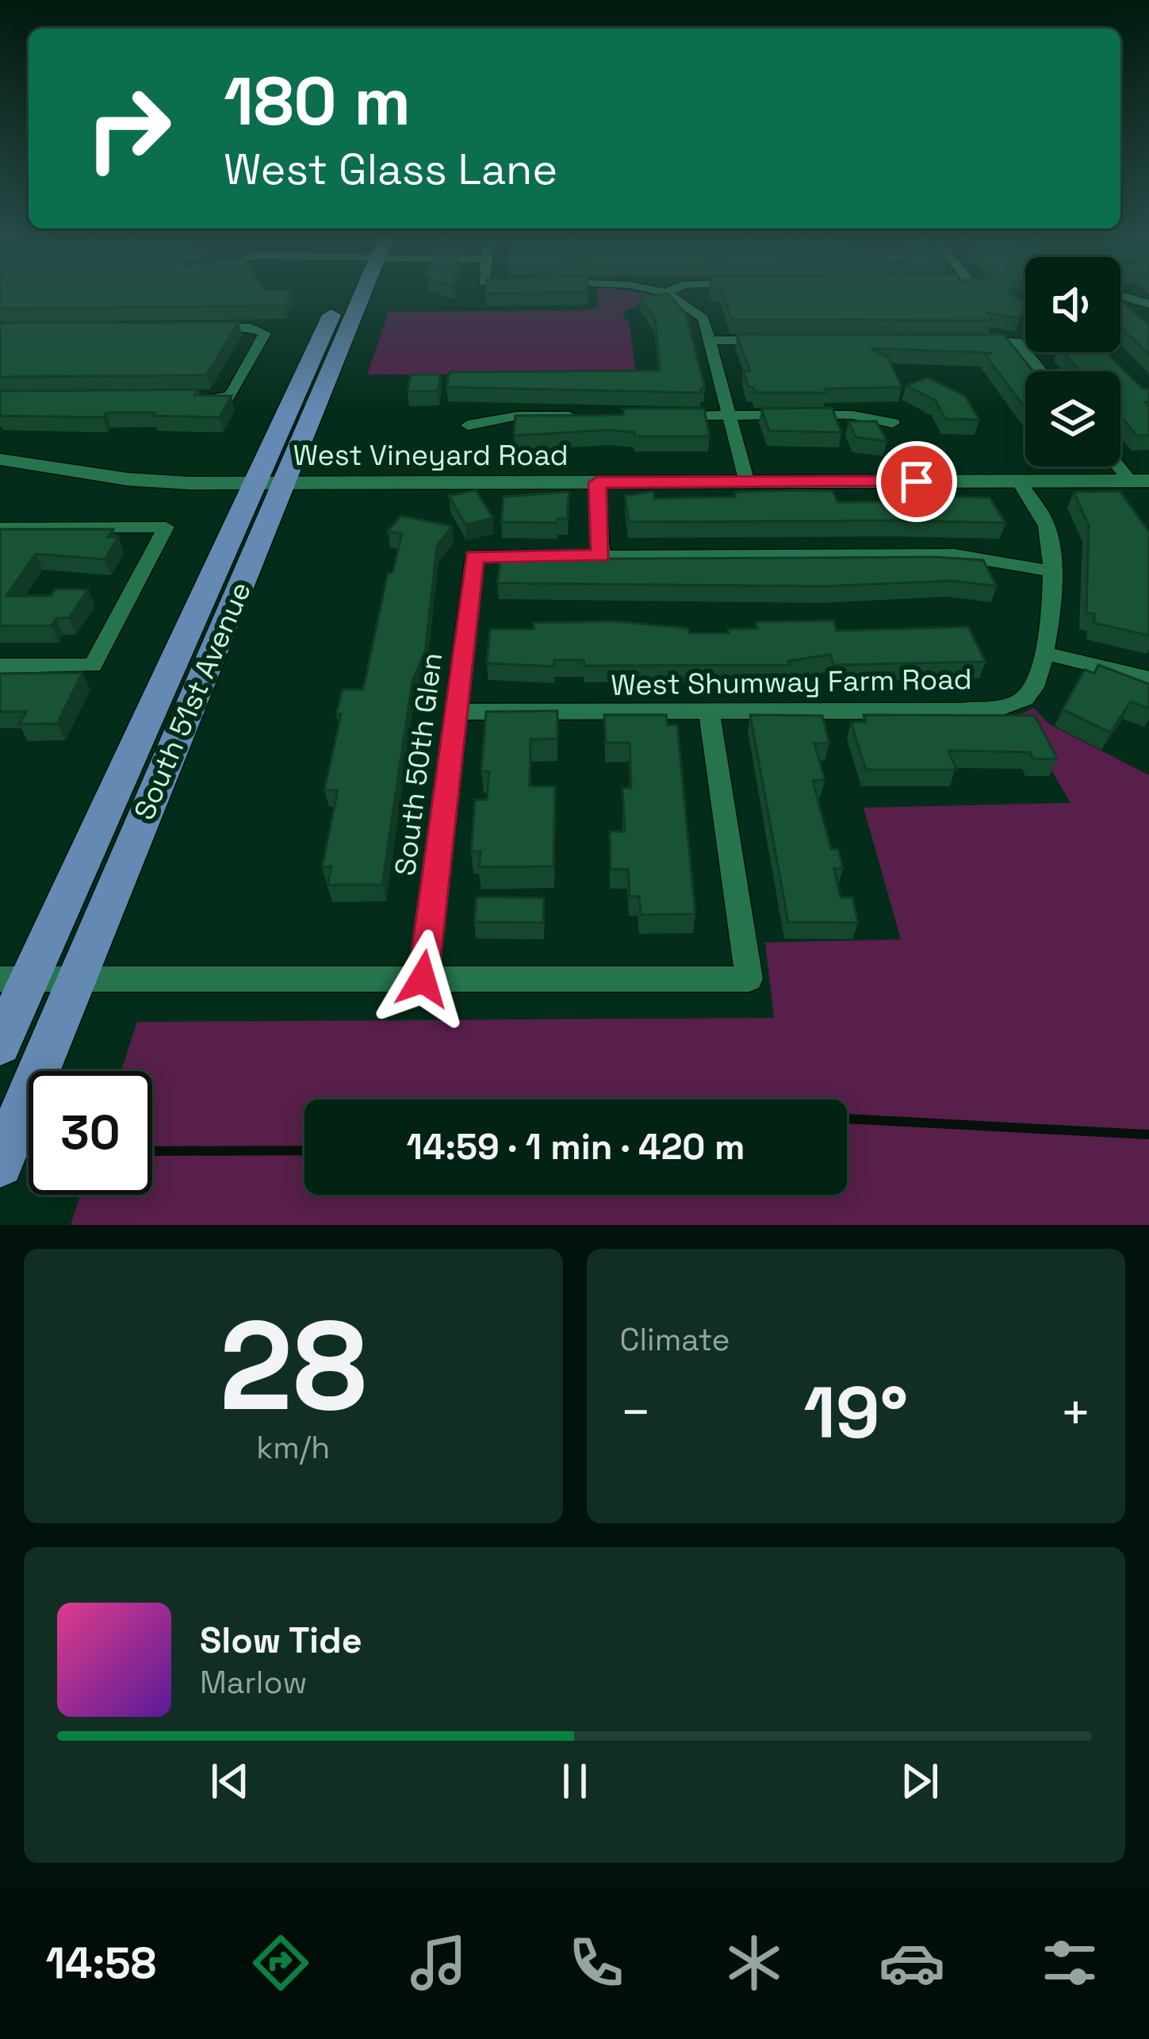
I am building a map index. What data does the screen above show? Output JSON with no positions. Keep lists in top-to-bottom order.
{
  "streets": {
    "main road": ["South 51st Avenue"],
    "street": ["West Vineyard Road", "West Shumway Farm Road", "South 50th Glen"]
  },
  "crossings": [
    ["West Vineyard Road", "West Shumway Farm Road"],
    ["West Vineyard Road", "South 51st Avenue"],
    ["West Shumway Farm Road", "South 50th Glen"]
  ],
  "page": {
    "turn": ["180 m", "West Glass Lane"],
    "limit": "30",
    "trip": "14:59 · 1 min · 420 m",
    "tile": [
      ["28", "km/h"],
      "Climate"
    ],
    "heat": ["−", "19°", "+"],
    "song": ["Slow Tide", "Marlow"],
    "tabs": "14:58"
  }
}
